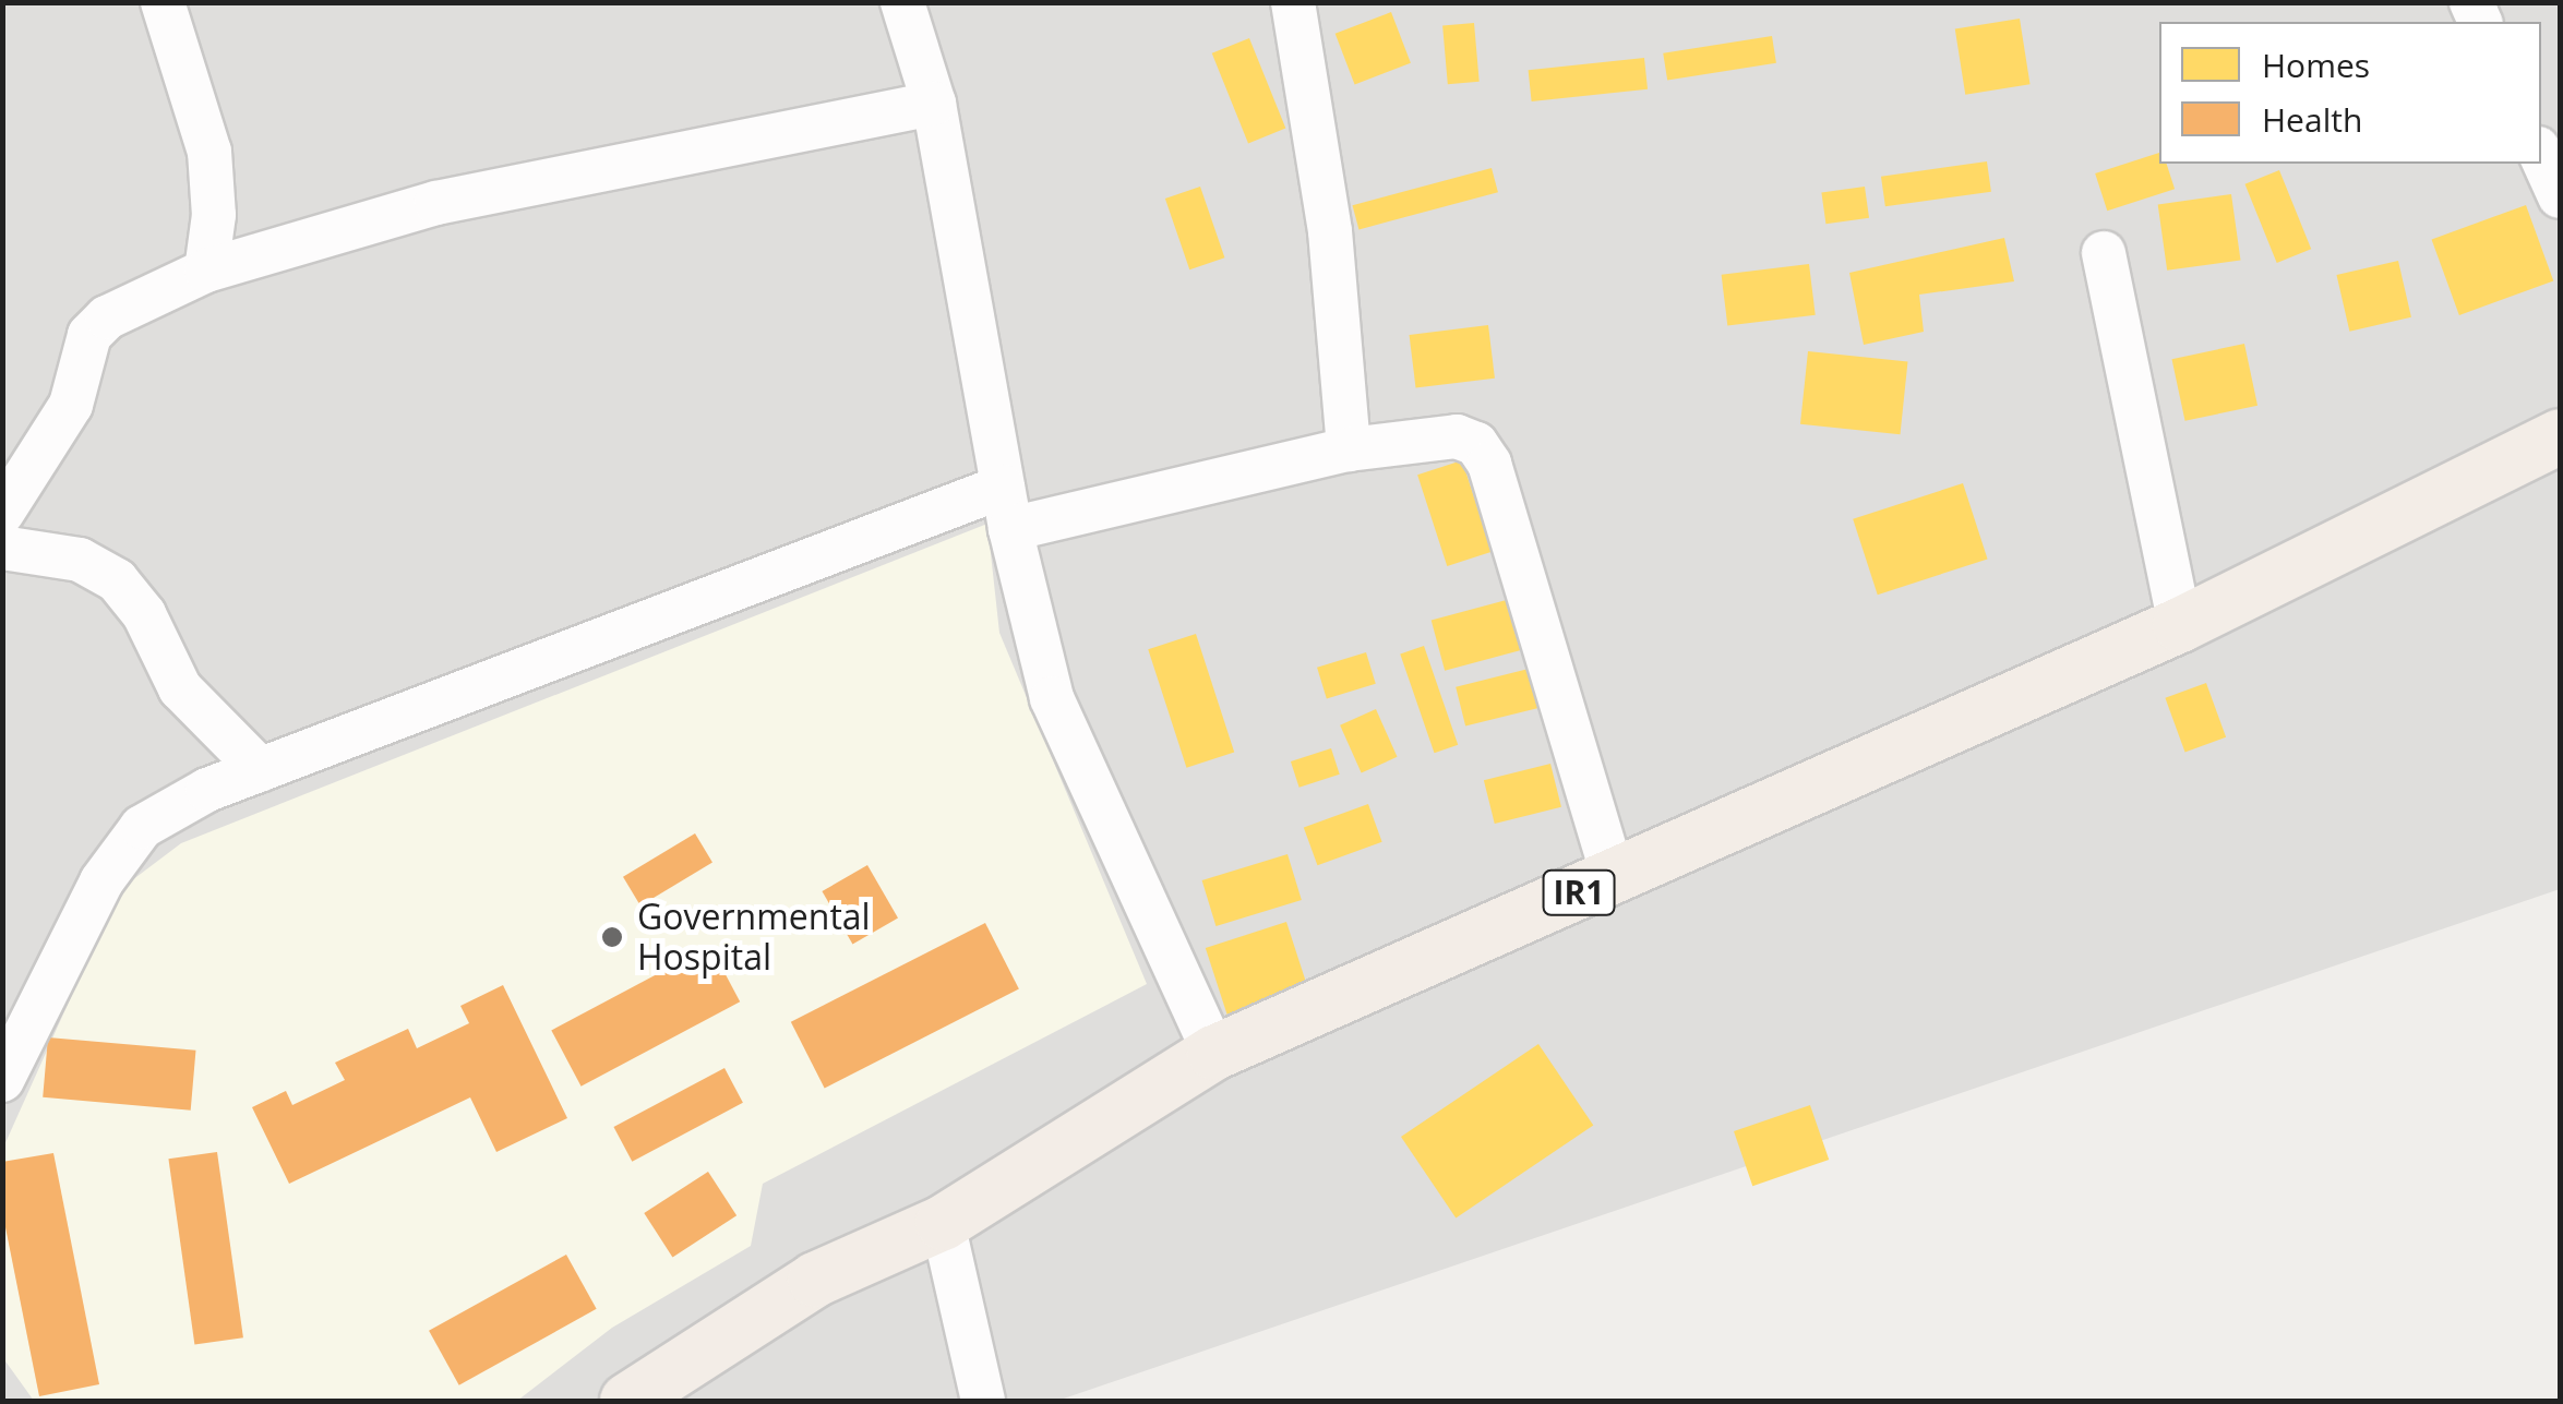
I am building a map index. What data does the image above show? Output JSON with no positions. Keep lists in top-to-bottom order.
{
  "streets": {
    "main road": ["IR1"]
  },
  "places": ["Governmental Hospital"],
  "legend": ["Homes", "Health"]
}
